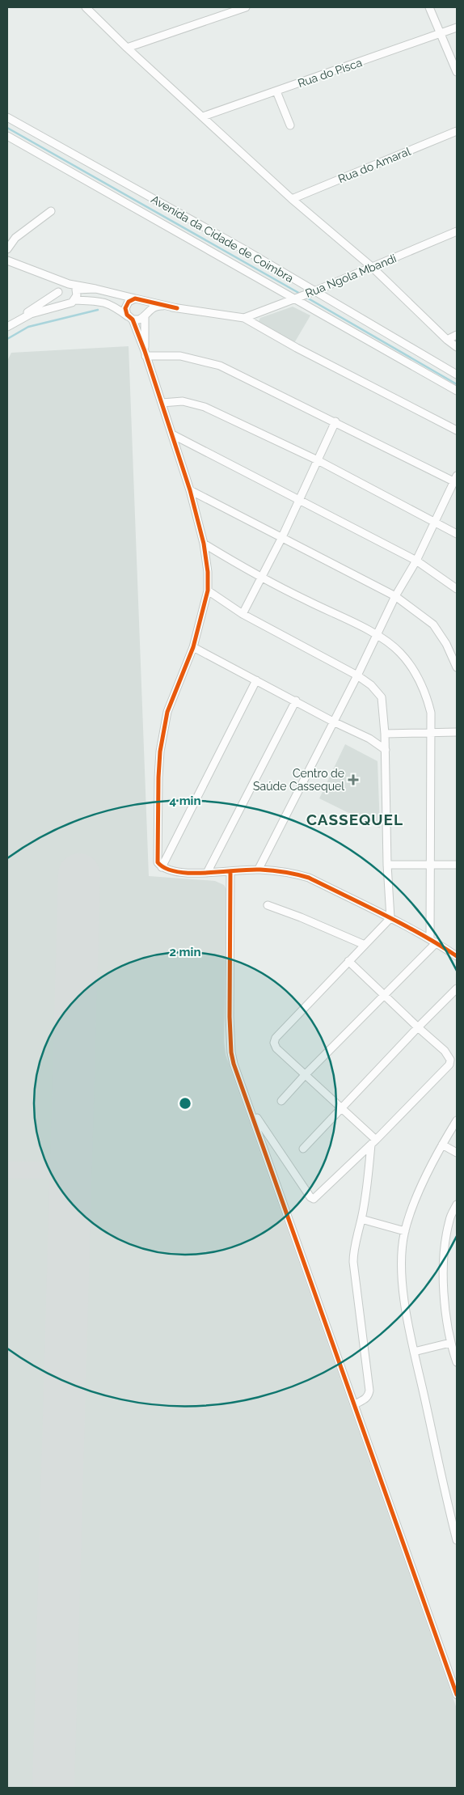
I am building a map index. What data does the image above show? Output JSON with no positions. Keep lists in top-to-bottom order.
{
  "streets": {
    "street": [
      "Rua do Pisca",
      "Rua do Amaral",
      "Avenida da Cidade de Coimbra",
      "Rua Ngola Mbandi"
    ]
  },
  "crossings": [
    ["Avenida da Cidade de Coimbra", "Rua Ngola Mbandi"]
  ],
  "districts": ["CASSEQUEL"],
  "places": {
    "health": ["Centro de Saúde Cassequel"]
  },
  "rings": ["4 min", "2 min"]
}
